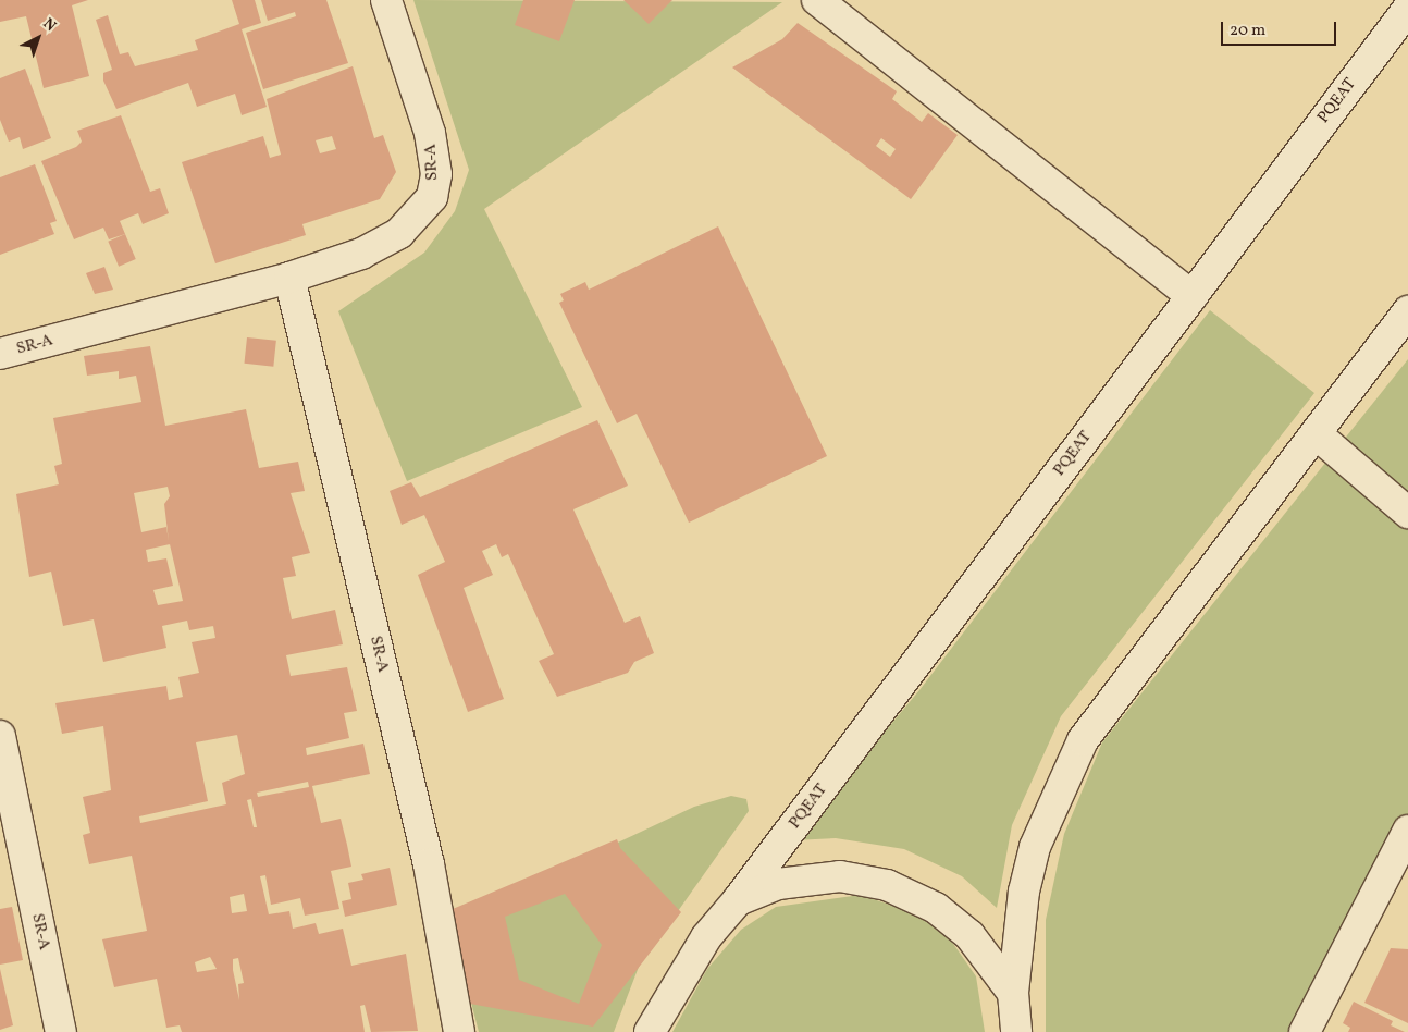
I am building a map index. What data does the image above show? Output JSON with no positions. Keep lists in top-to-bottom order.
{
  "streets": {
    "street": ["PQEAT", "SR-A"]
  },
  "scale_bar": "20 m",
  "north": "top right"
}
